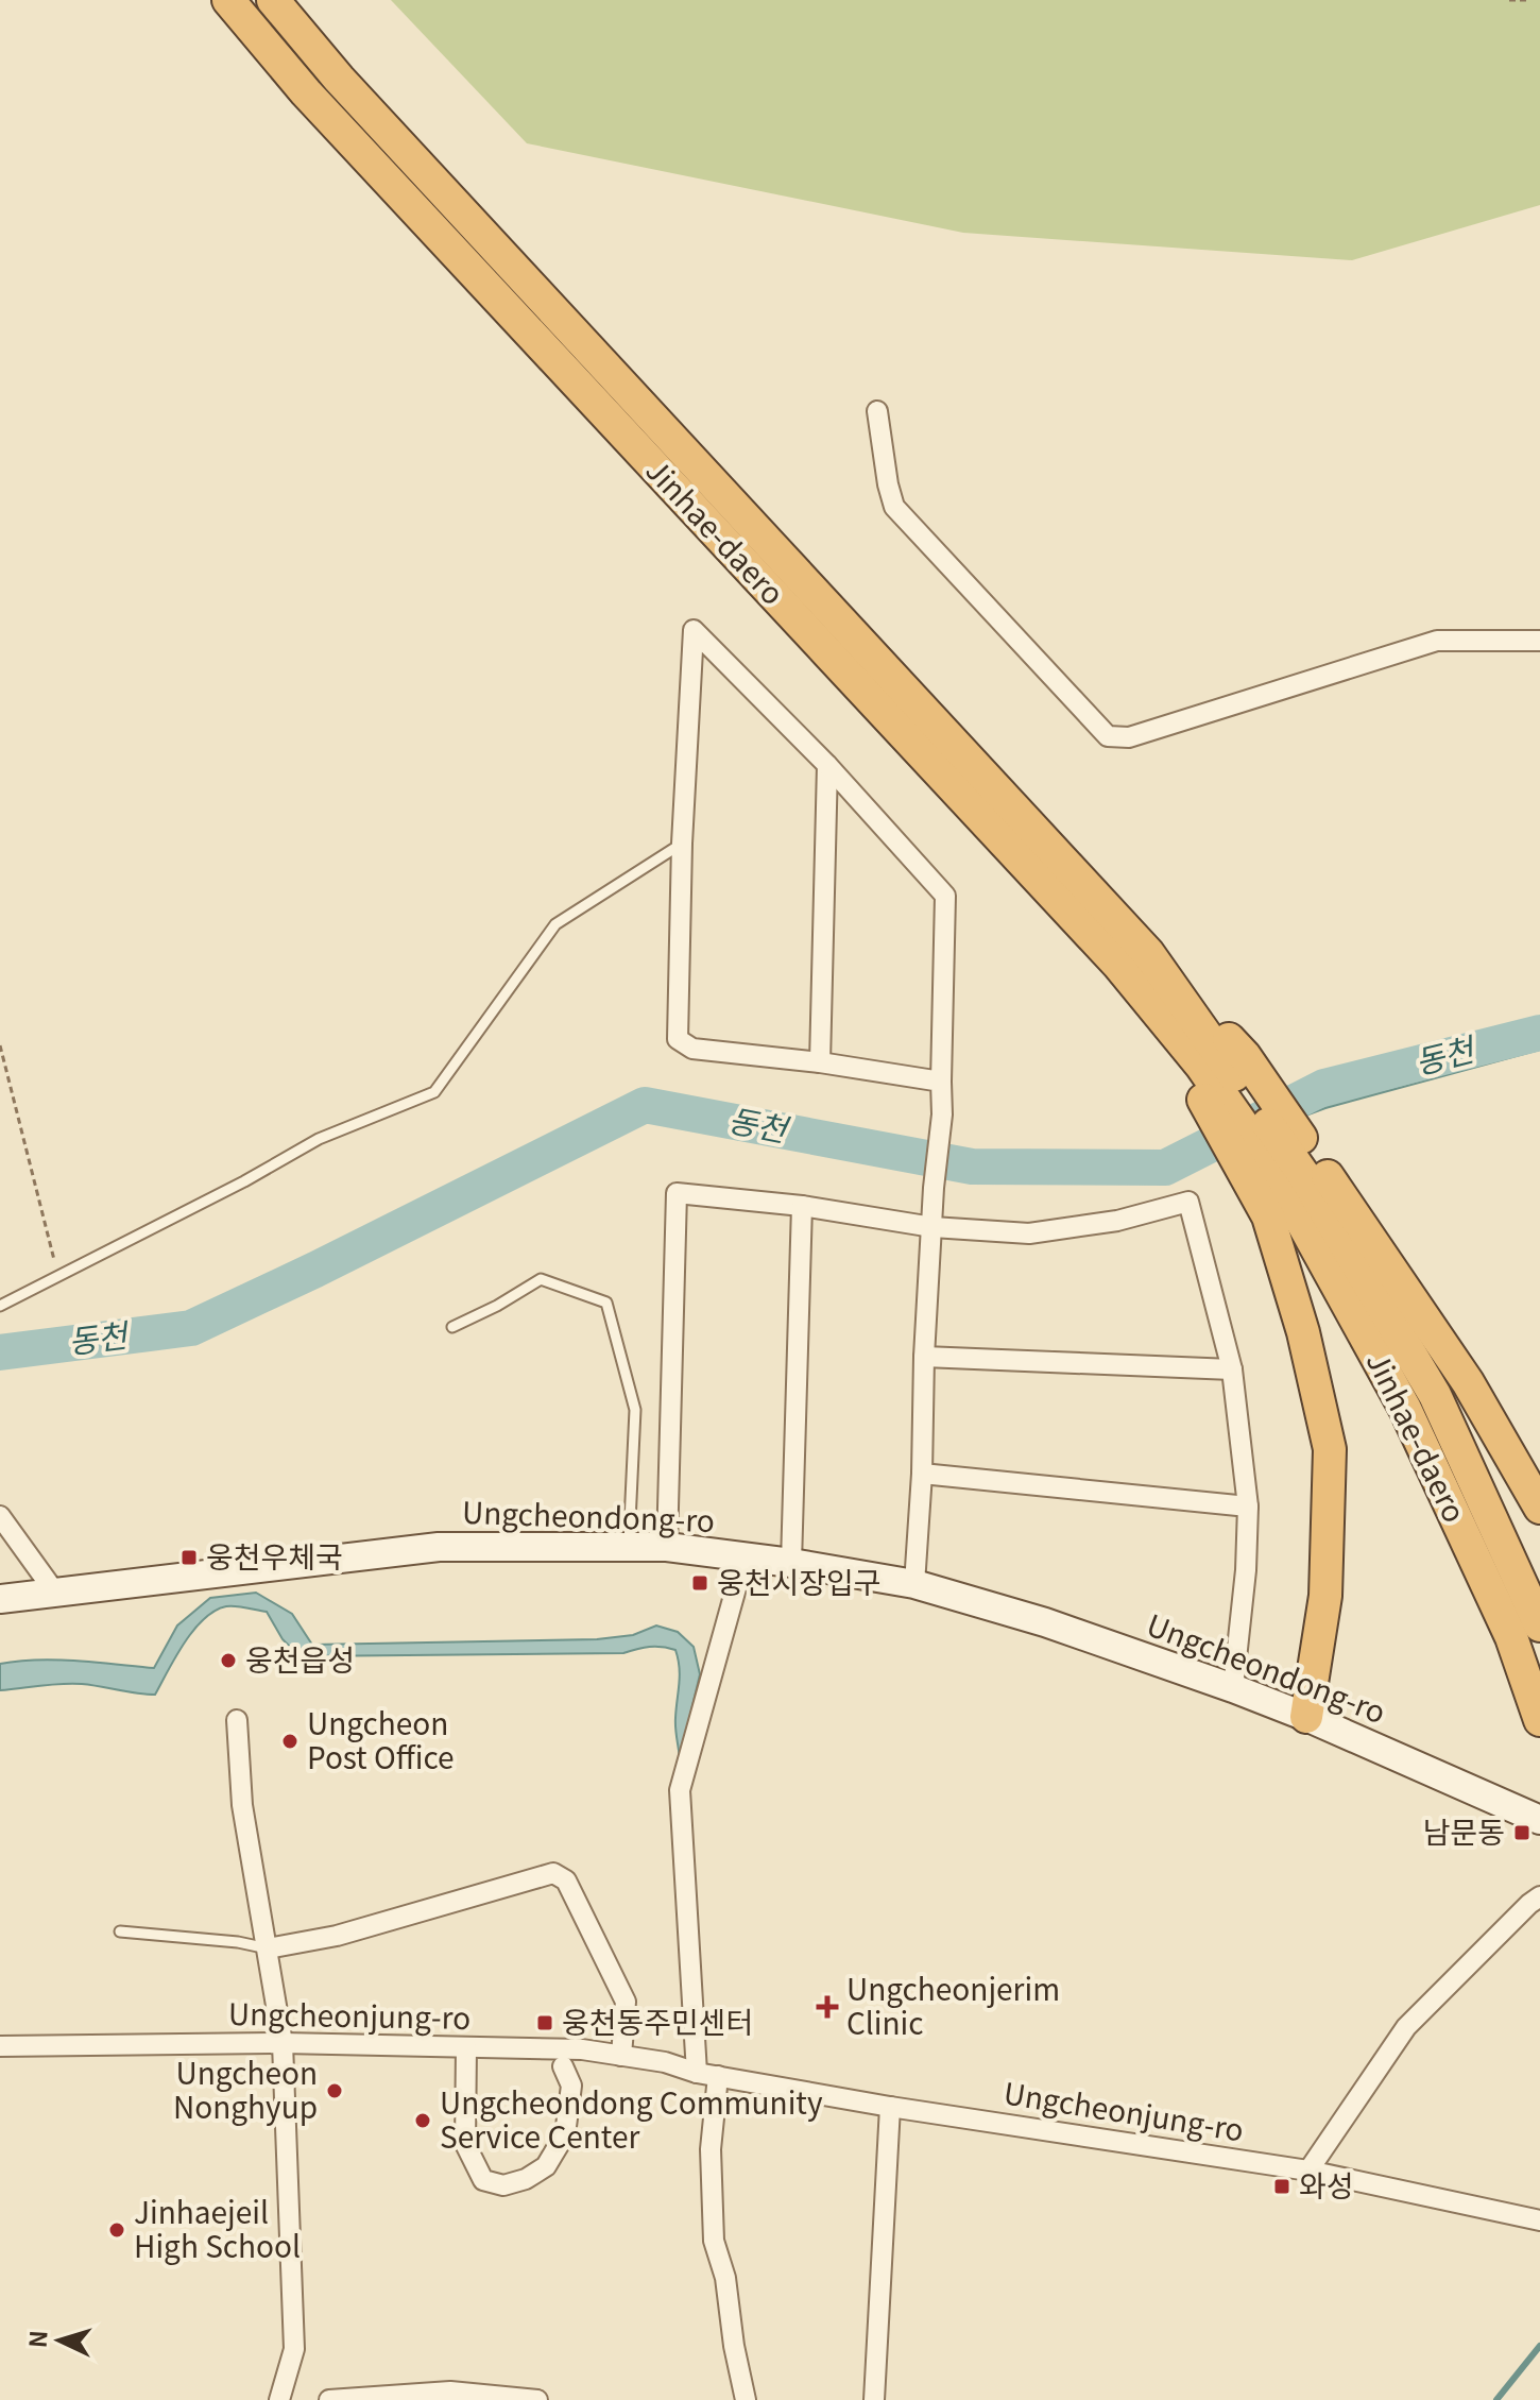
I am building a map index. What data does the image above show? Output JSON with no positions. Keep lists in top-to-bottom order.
{
  "streets": {
    "highway": ["Jinhae-daero"],
    "main road": ["Ungcheondong-ro"],
    "street": ["Ungcheonjung-ro"]
  },
  "water": ["동천"],
  "places": {
    "transit": [
      "웅천우체국",
      "웅천시장입구",
      "남문동",
      "웅천동주민센터",
      "와성"
    ],
    "other": [
      "웅천읍성",
      "Ungcheon Post Office",
      "Ungcheon Nonghyup",
      "Ungcheondong Community Service Center",
      "Jinhaejeil High School"
    ],
    "health": ["Ungcheonjerim Clinic"]
  },
  "north": "left"
}
